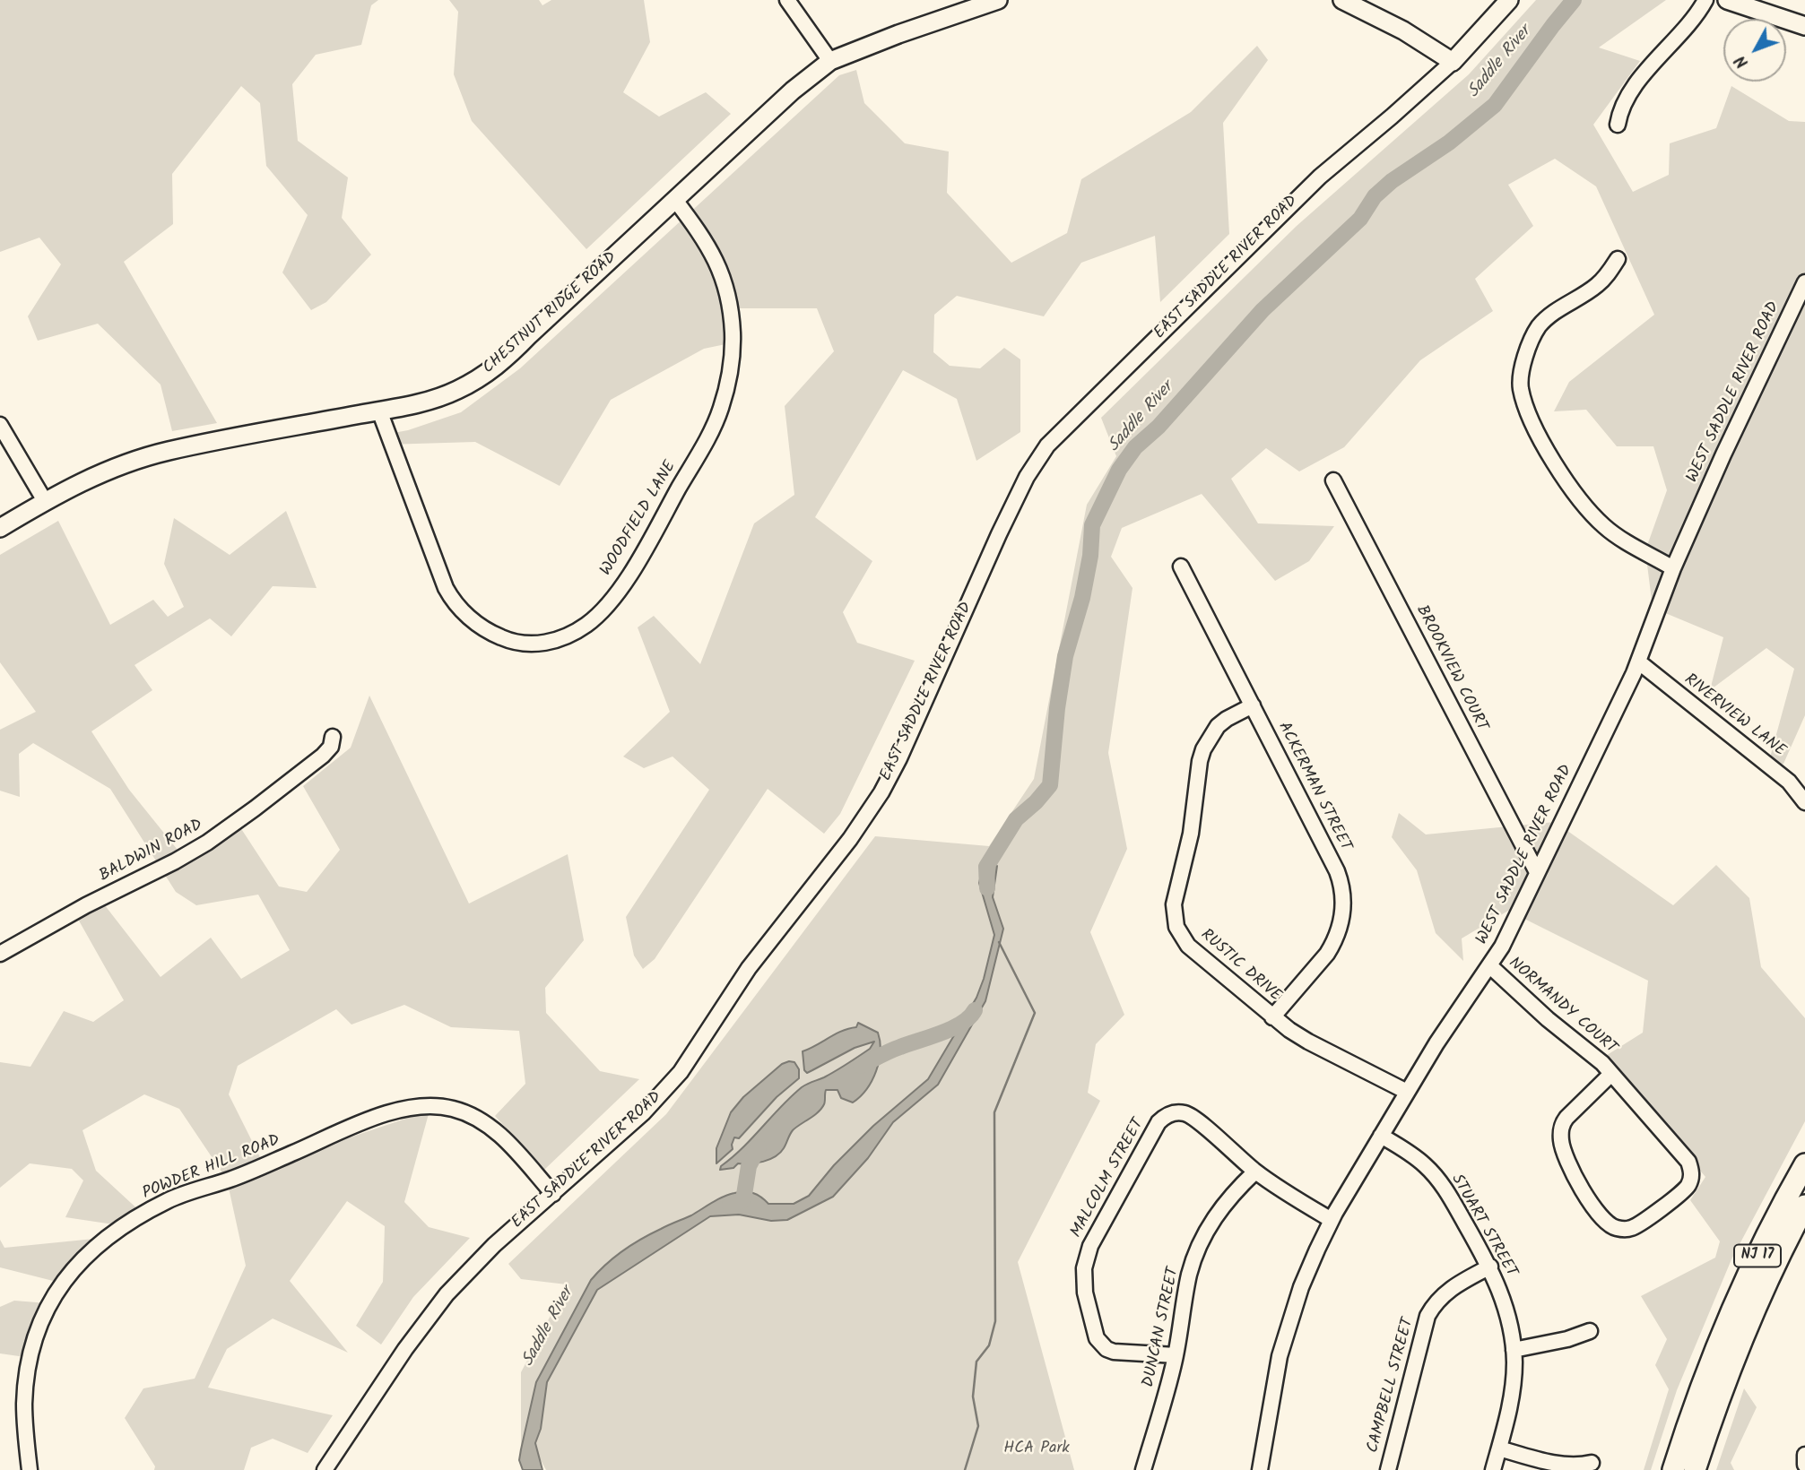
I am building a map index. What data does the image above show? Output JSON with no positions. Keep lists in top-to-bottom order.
{
  "streets": {
    "highway": ["NJ 17"],
    "main road": ["EAST SADDLE RIVER ROAD", "CHESTNUT RIDGE ROAD"],
    "street": [
      "WEST SADDLE RIVER ROAD",
      "WOODFIELD LANE",
      "BROOKVIEW COURT",
      "RIVERVIEW LANE",
      "ACKERMAN STREET",
      "BALDWIN ROAD",
      "RUSTIC DRIVE",
      "NORMANDY COURT",
      "POWDER HILL ROAD",
      "MALCOLM STREET",
      "STUART STREET",
      "DUNCAN STREET",
      "CAMPBELL STREET"
    ]
  },
  "crossings": [
    ["EAST SADDLE RIVER ROAD", "POWDER HILL ROAD"],
    ["CHESTNUT RIDGE ROAD", "WOODFIELD LANE"],
    ["WEST SADDLE RIVER ROAD", "BROOKVIEW COURT"],
    ["WEST SADDLE RIVER ROAD", "RIVERVIEW LANE"],
    ["WEST SADDLE RIVER ROAD", "RUSTIC DRIVE"],
    ["WEST SADDLE RIVER ROAD", "NORMANDY COURT"],
    ["WEST SADDLE RIVER ROAD", "MALCOLM STREET"],
    ["WEST SADDLE RIVER ROAD", "STUART STREET"],
    ["ACKERMAN STREET", "RUSTIC DRIVE"],
    ["MALCOLM STREET", "DUNCAN STREET"],
    ["STUART STREET", "CAMPBELL STREET"]
  ],
  "water": ["Saddle River"],
  "parks": ["HCA Park"],
  "north": "bottom left"
}
